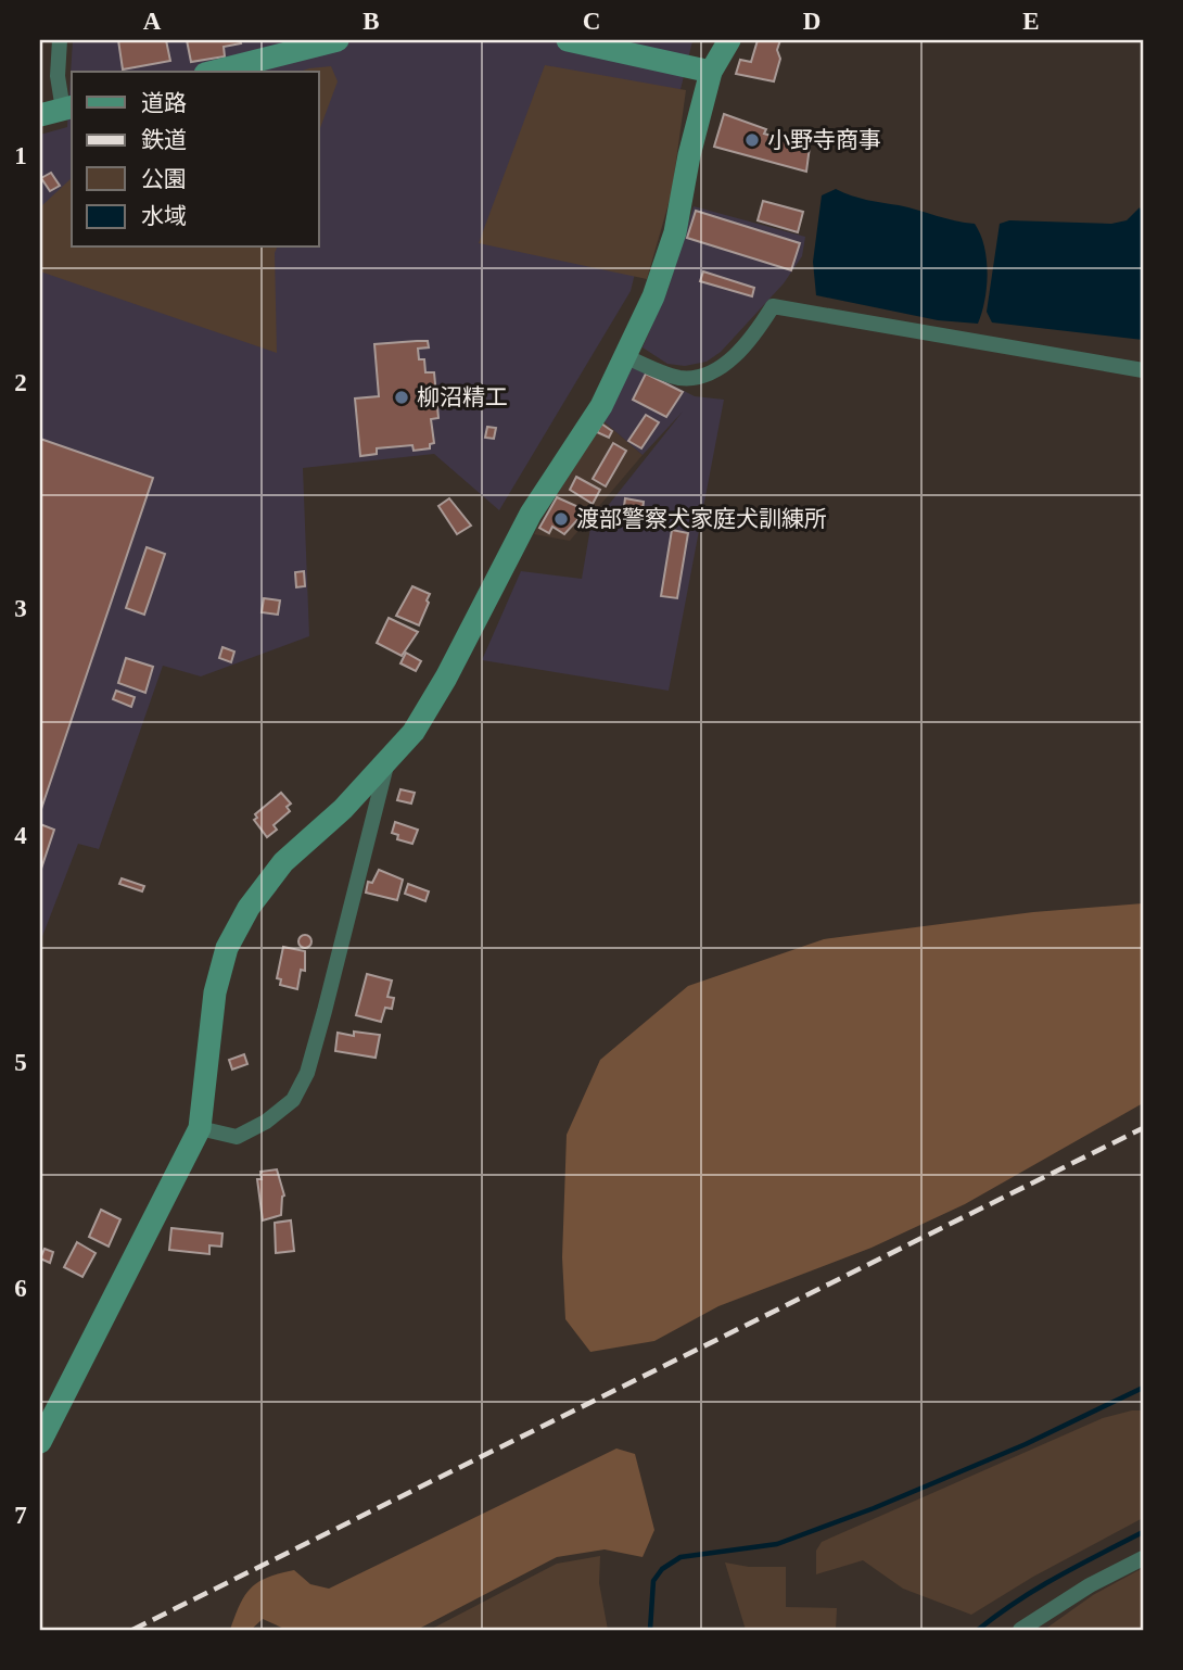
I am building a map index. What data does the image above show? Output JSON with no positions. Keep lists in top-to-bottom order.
{
  "places": ["小野寺商事", "柳沼精工", "渡部警察犬家庭犬訓練所"],
  "legend": [
    "道路",
    "鉄道",
    "公園",
    "水域"
  ],
  "grid": {
    "columns": [
      "A",
      "B",
      "C",
      "D",
      "E"
    ],
    "rows": [
      "1",
      "2",
      "3",
      "4",
      "5",
      "6",
      "7"
    ]
  }
}
